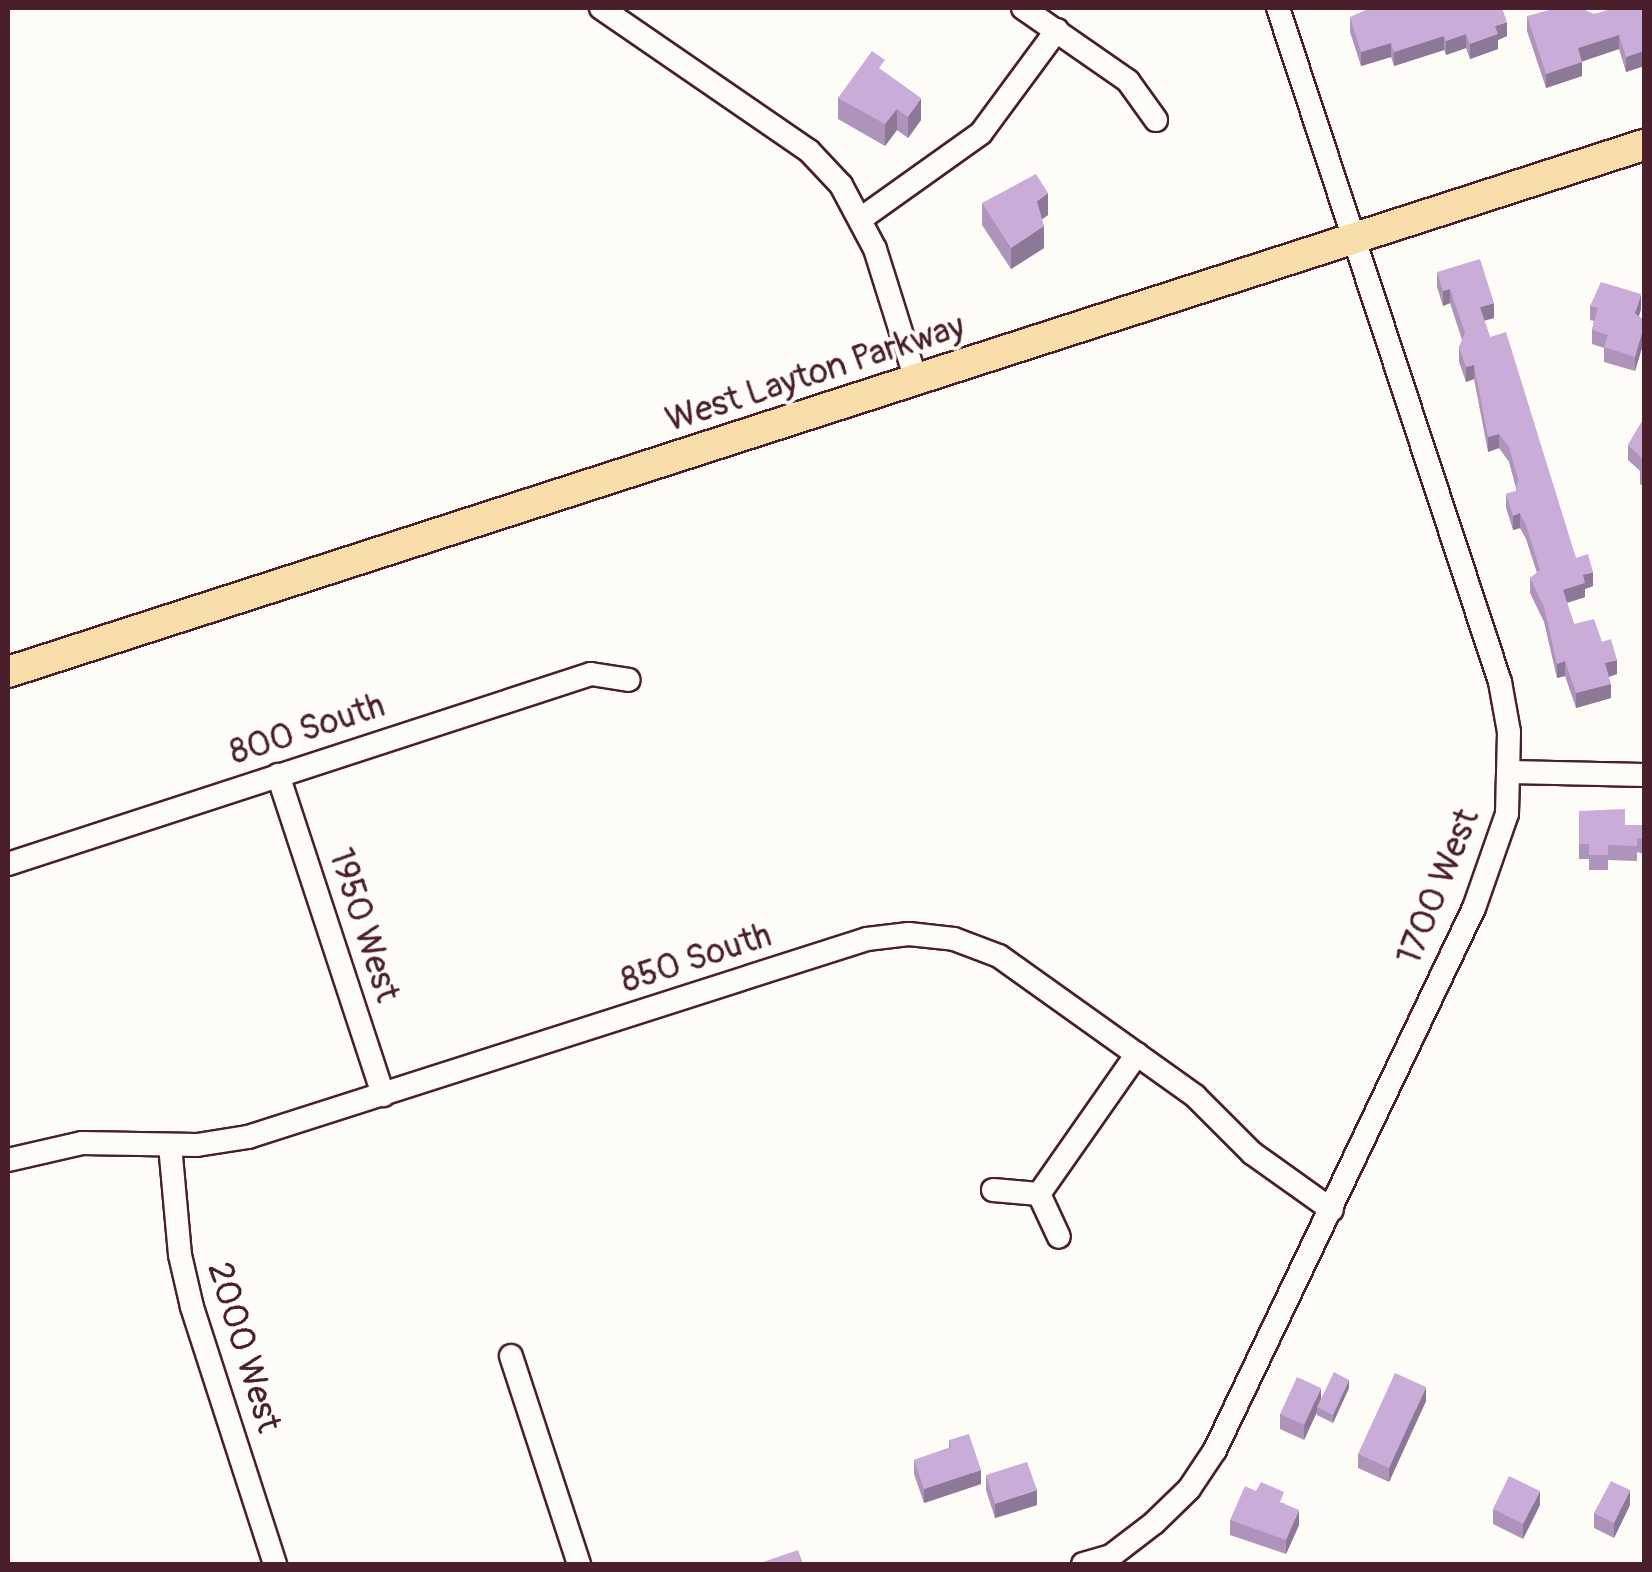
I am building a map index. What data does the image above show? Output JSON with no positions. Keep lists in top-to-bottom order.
{
  "streets": {
    "main road": ["West Layton Parkway"],
    "street": [
      "800 South",
      "1700 West",
      "1950 West",
      "850 South",
      "2000 West"
    ]
  },
  "crossings": [
    ["West Layton Parkway", "1700 West"],
    ["800 South", "1950 West"],
    ["1700 West", "850 South"],
    ["1950 West", "850 South"],
    ["850 South", "2000 West"]
  ]
}
